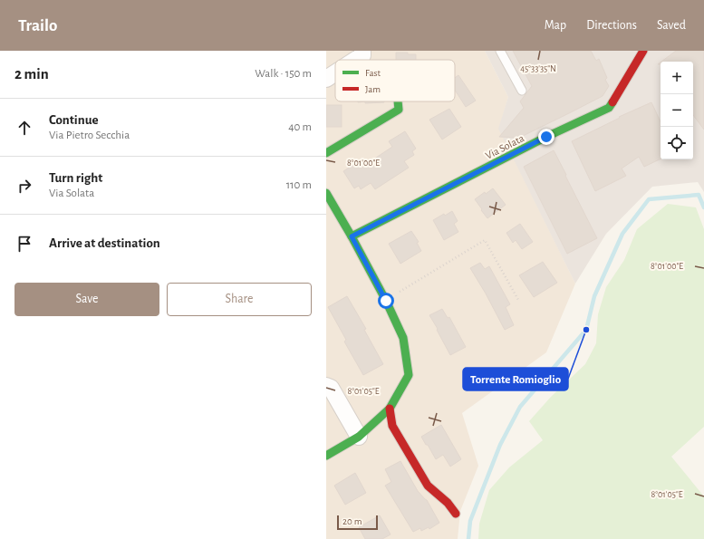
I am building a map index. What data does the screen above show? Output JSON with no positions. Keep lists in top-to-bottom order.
{
  "streets": {
    "street": ["Via Solata"]
  },
  "places": ["Torrente Romioglio"],
  "legend": ["Fast", "Jam"],
  "scale_bar": "20 m",
  "page": {
    "header": "Trailo",
    "nav": ["Map", "Directions", "Saved"],
    "heading": ["2 min", "Walk · 150 m"],
    "map_buttons": ["+", "−"],
    "list": [
      ["Continue", "Via Pietro Secchia", "40 m"],
      ["Turn right", "Via Solata", "110 m"],
      "Arrive at destination"
    ],
    "buttons": ["Save", "Share"],
    "scale": "20 m"
  },
  "coordinates": ["45°33'35\"N", "8°01'00\"E", "8°01'05\"E"]
}
